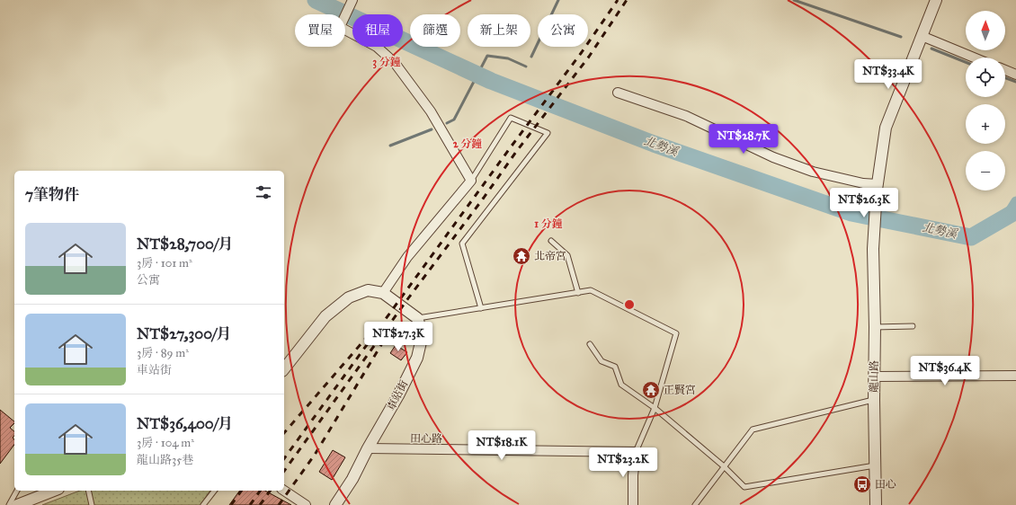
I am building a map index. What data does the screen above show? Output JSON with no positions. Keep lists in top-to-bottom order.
{
  "streets": {
    "street": ["龍山路", "車站街", "田心路"]
  },
  "crossings": [
    ["車站街", "田心路"]
  ],
  "water": ["北勢溪"],
  "places": {
    "temple": ["北帝宮", "正賢宮"],
    "bus stop": ["田心"]
  },
  "north": "top",
  "page": {
    "map_buttons": ["+", "−"],
    "chip": [
      "買屋",
      "租屋",
      "篩選",
      "新上架",
      "公寓"
    ],
    "price": [
      "NT$33.4K",
      "NT$28.7K",
      "NT$26.3K",
      "NT$27.3K",
      "NT$36.4K",
      "NT$18.1K",
      "NT$23.2K"
    ],
    "heading": "7筆物件",
    "list": [
      {
        "name": "NT$28,700/月",
        "note": "3房 · 101 m² · 公寓"
      },
      {
        "name": "NT$27,300/月",
        "note": "3房 · 89 m² · 車站街"
      },
      {
        "name": "NT$36,400/月",
        "note": "3房 · 104 m² · 龍山路35巷"
      }
    ]
  },
  "rings": ["3 分鐘", "2 分鐘", "1 分鐘"]
}
